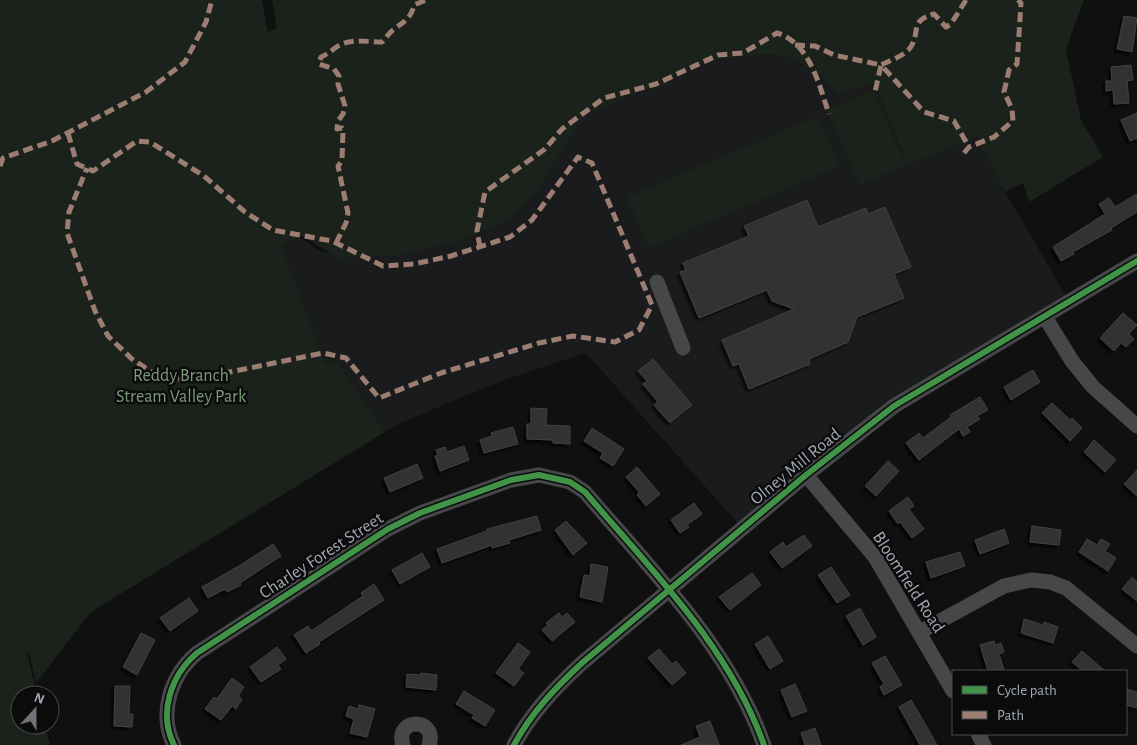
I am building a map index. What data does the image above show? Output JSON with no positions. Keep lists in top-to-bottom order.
{
  "streets": {
    "street": ["Olney Mill Road", "Charley Forest Street", "Bloomfield Road"]
  },
  "crossings": [
    ["Olney Mill Road", "Charley Forest Street"],
    ["Olney Mill Road", "Bloomfield Road"]
  ],
  "parks": ["Reddy Branch Stream Valley Park"],
  "legend": ["Cycle path", "Path"],
  "north": "top"
}
